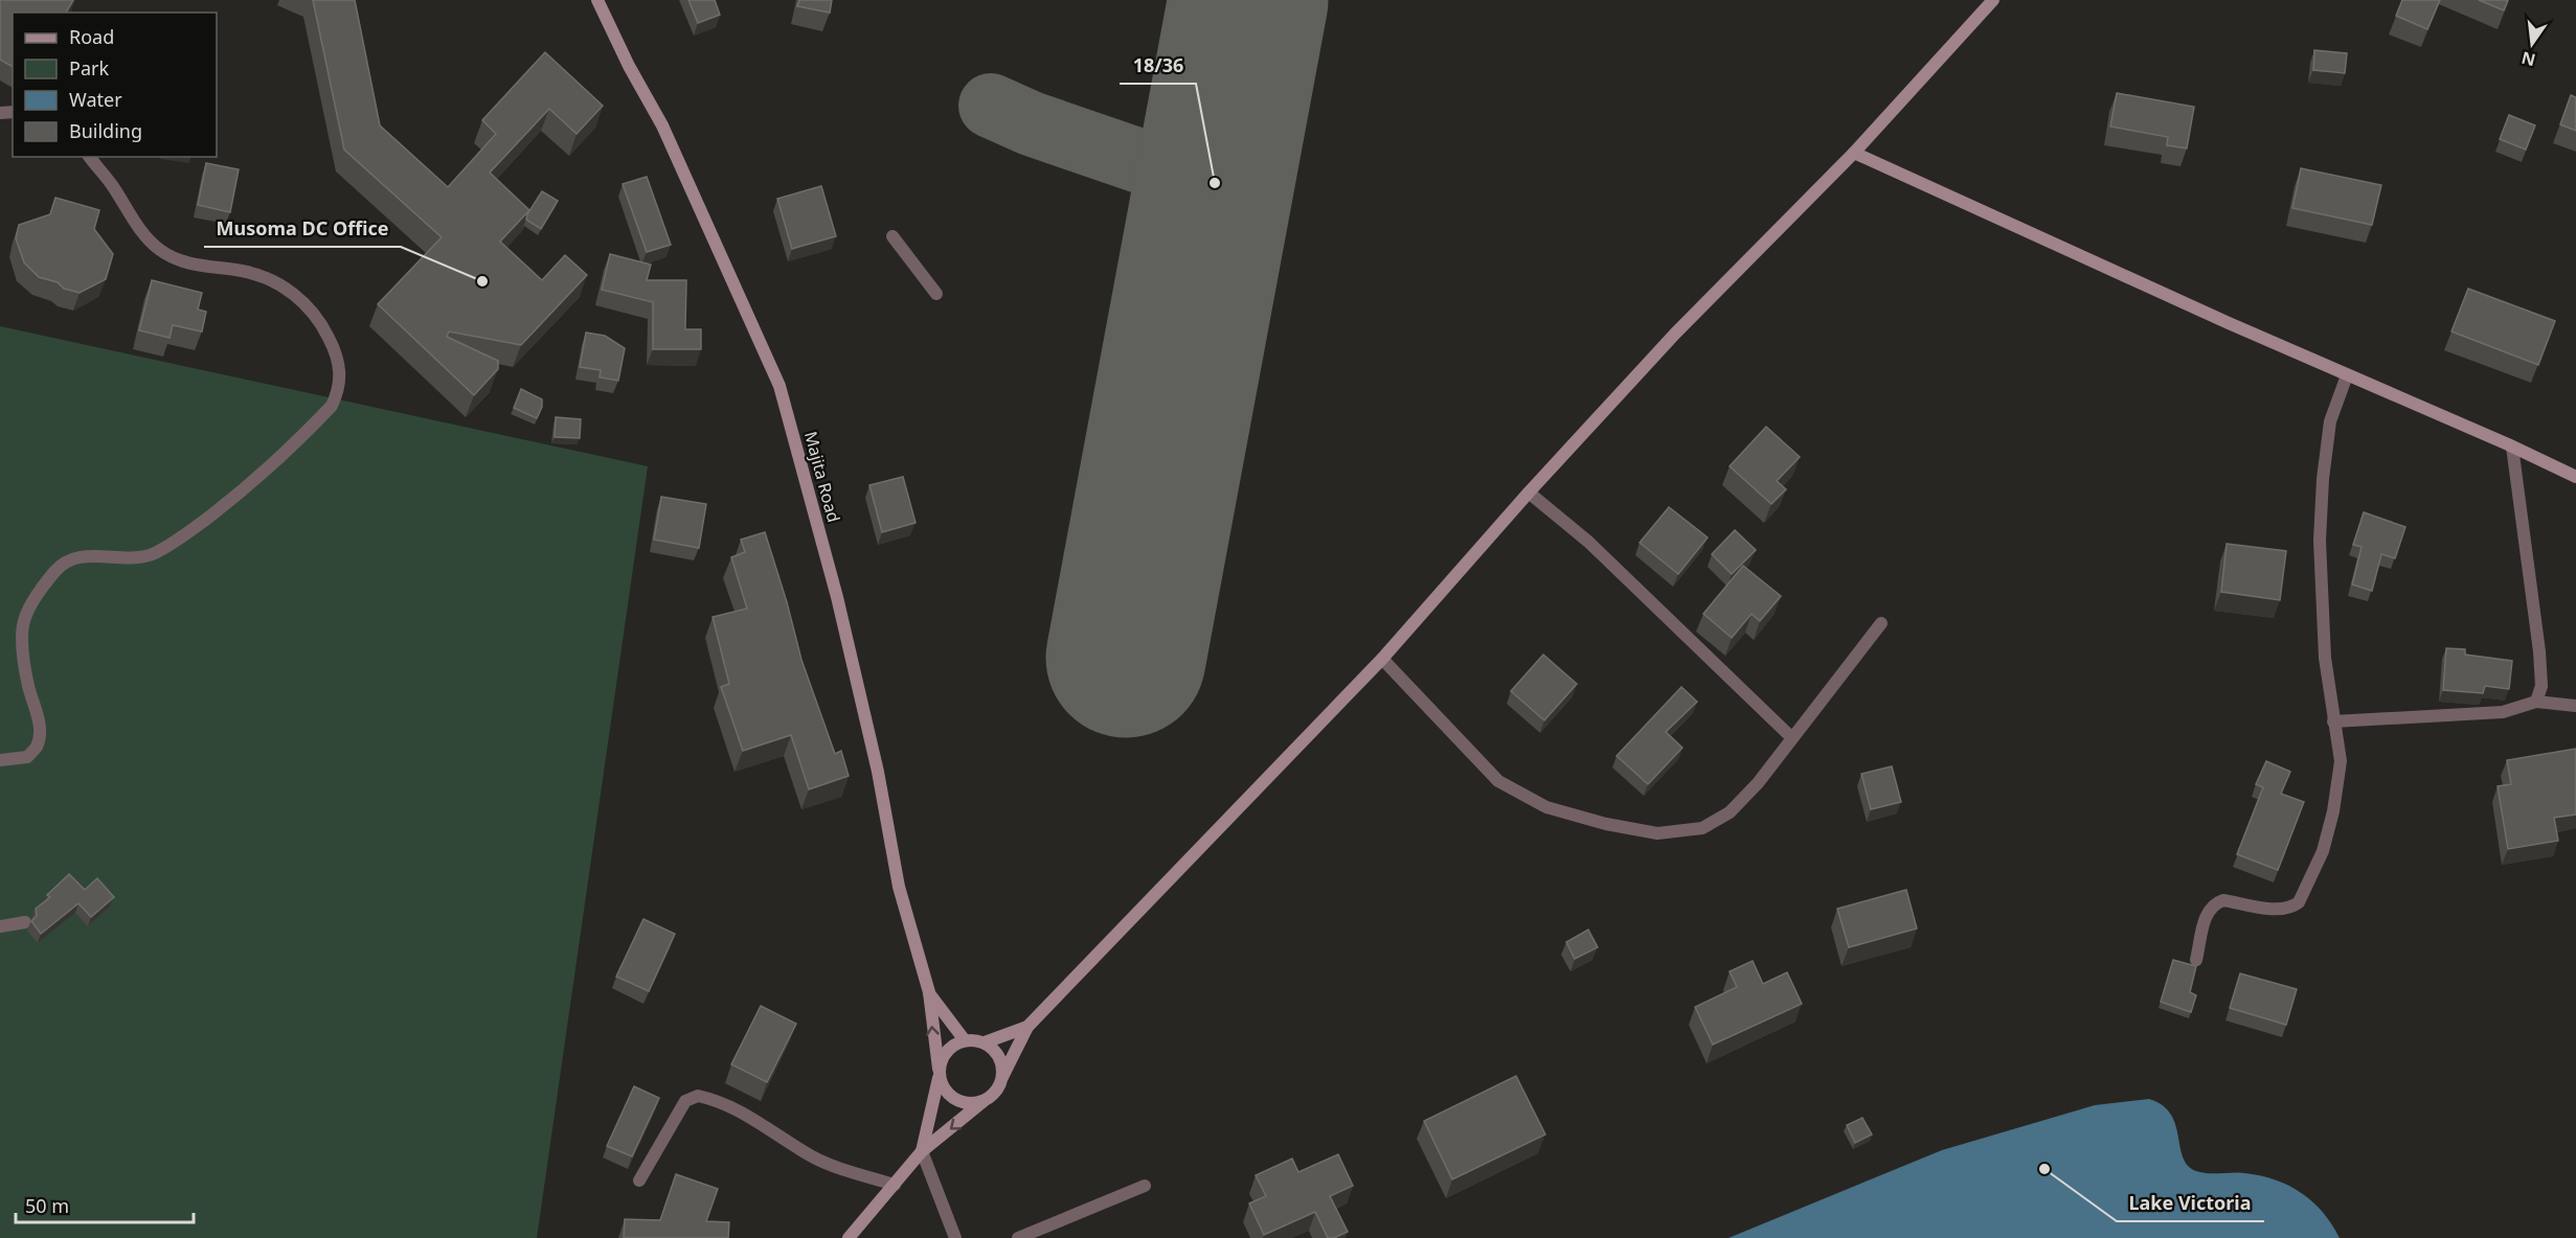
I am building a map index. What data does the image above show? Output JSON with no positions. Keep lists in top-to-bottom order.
{
  "streets": {
    "main road": ["Majita Road"]
  },
  "places": ["18/36", "Musoma DC Office", "Lake Victoria"],
  "legend": [
    "Road",
    "Park",
    "Water",
    "Building"
  ],
  "scale_bar": "50 m",
  "north": "bottom"
}
